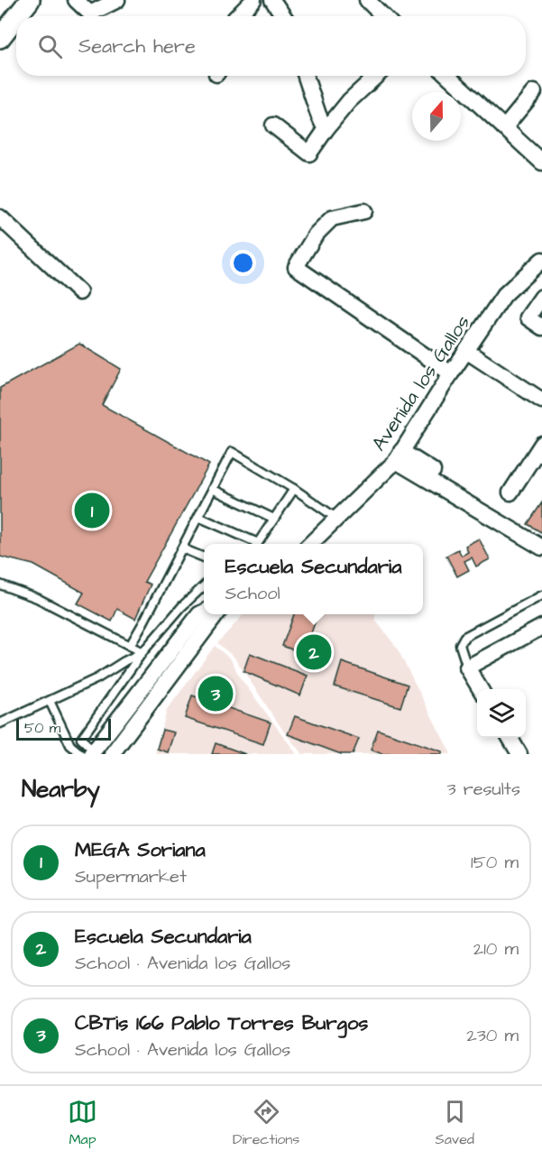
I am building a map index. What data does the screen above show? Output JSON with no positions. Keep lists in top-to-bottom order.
{
  "streets": {
    "street": ["Avenida los Gallos"]
  },
  "scale_bar": "50 m",
  "north": "top",
  "page": {
    "search": "Search here",
    "pins": ["1", "2", "3"],
    "popup": ["Escuela Secundaria", "School"],
    "scale": "50 m",
    "heading": ["Nearby", "3 results"],
    "list": [
      {
        "mark": "1",
        "name": "MEGA Soriana",
        "note": "Supermarket",
        "value": "150 m"
      },
      {
        "mark": "2",
        "name": "Escuela Secundaria",
        "note": "School · Avenida los Gallos",
        "value": "210 m"
      },
      {
        "mark": "3",
        "name": "CBTis 166 Pablo Torres Burgos",
        "note": "School · Avenida los Gallos",
        "value": "230 m"
      }
    ],
    "nav": ["Map", "Directions", "Saved"]
  }
}
